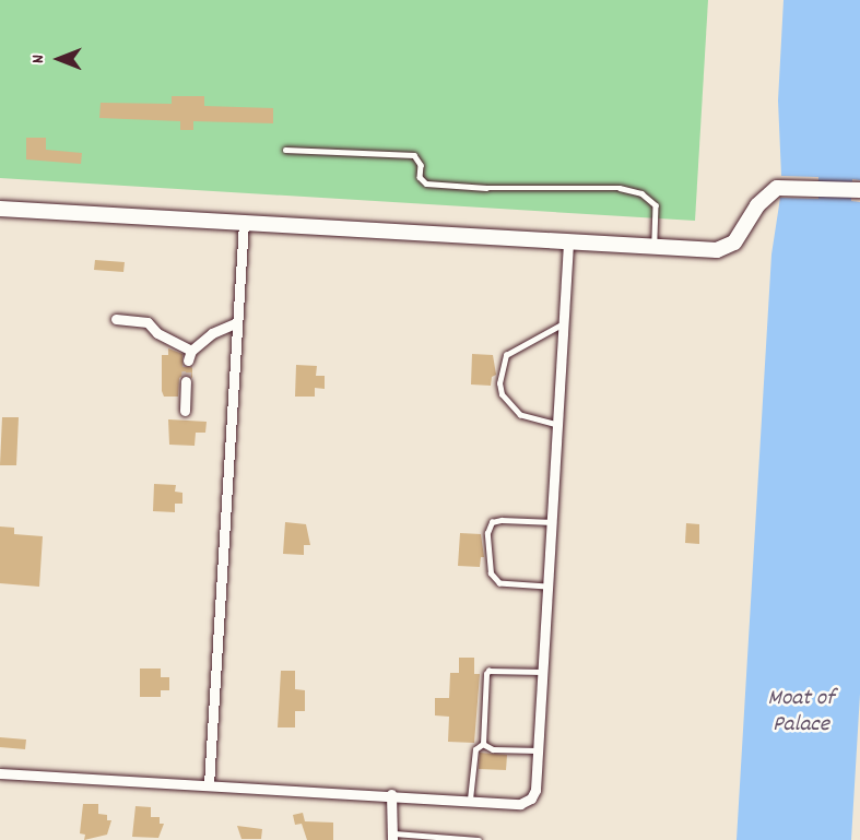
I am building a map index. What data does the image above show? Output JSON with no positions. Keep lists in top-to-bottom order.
{
  "water": ["Moat of Palace"],
  "north": "left"
}
